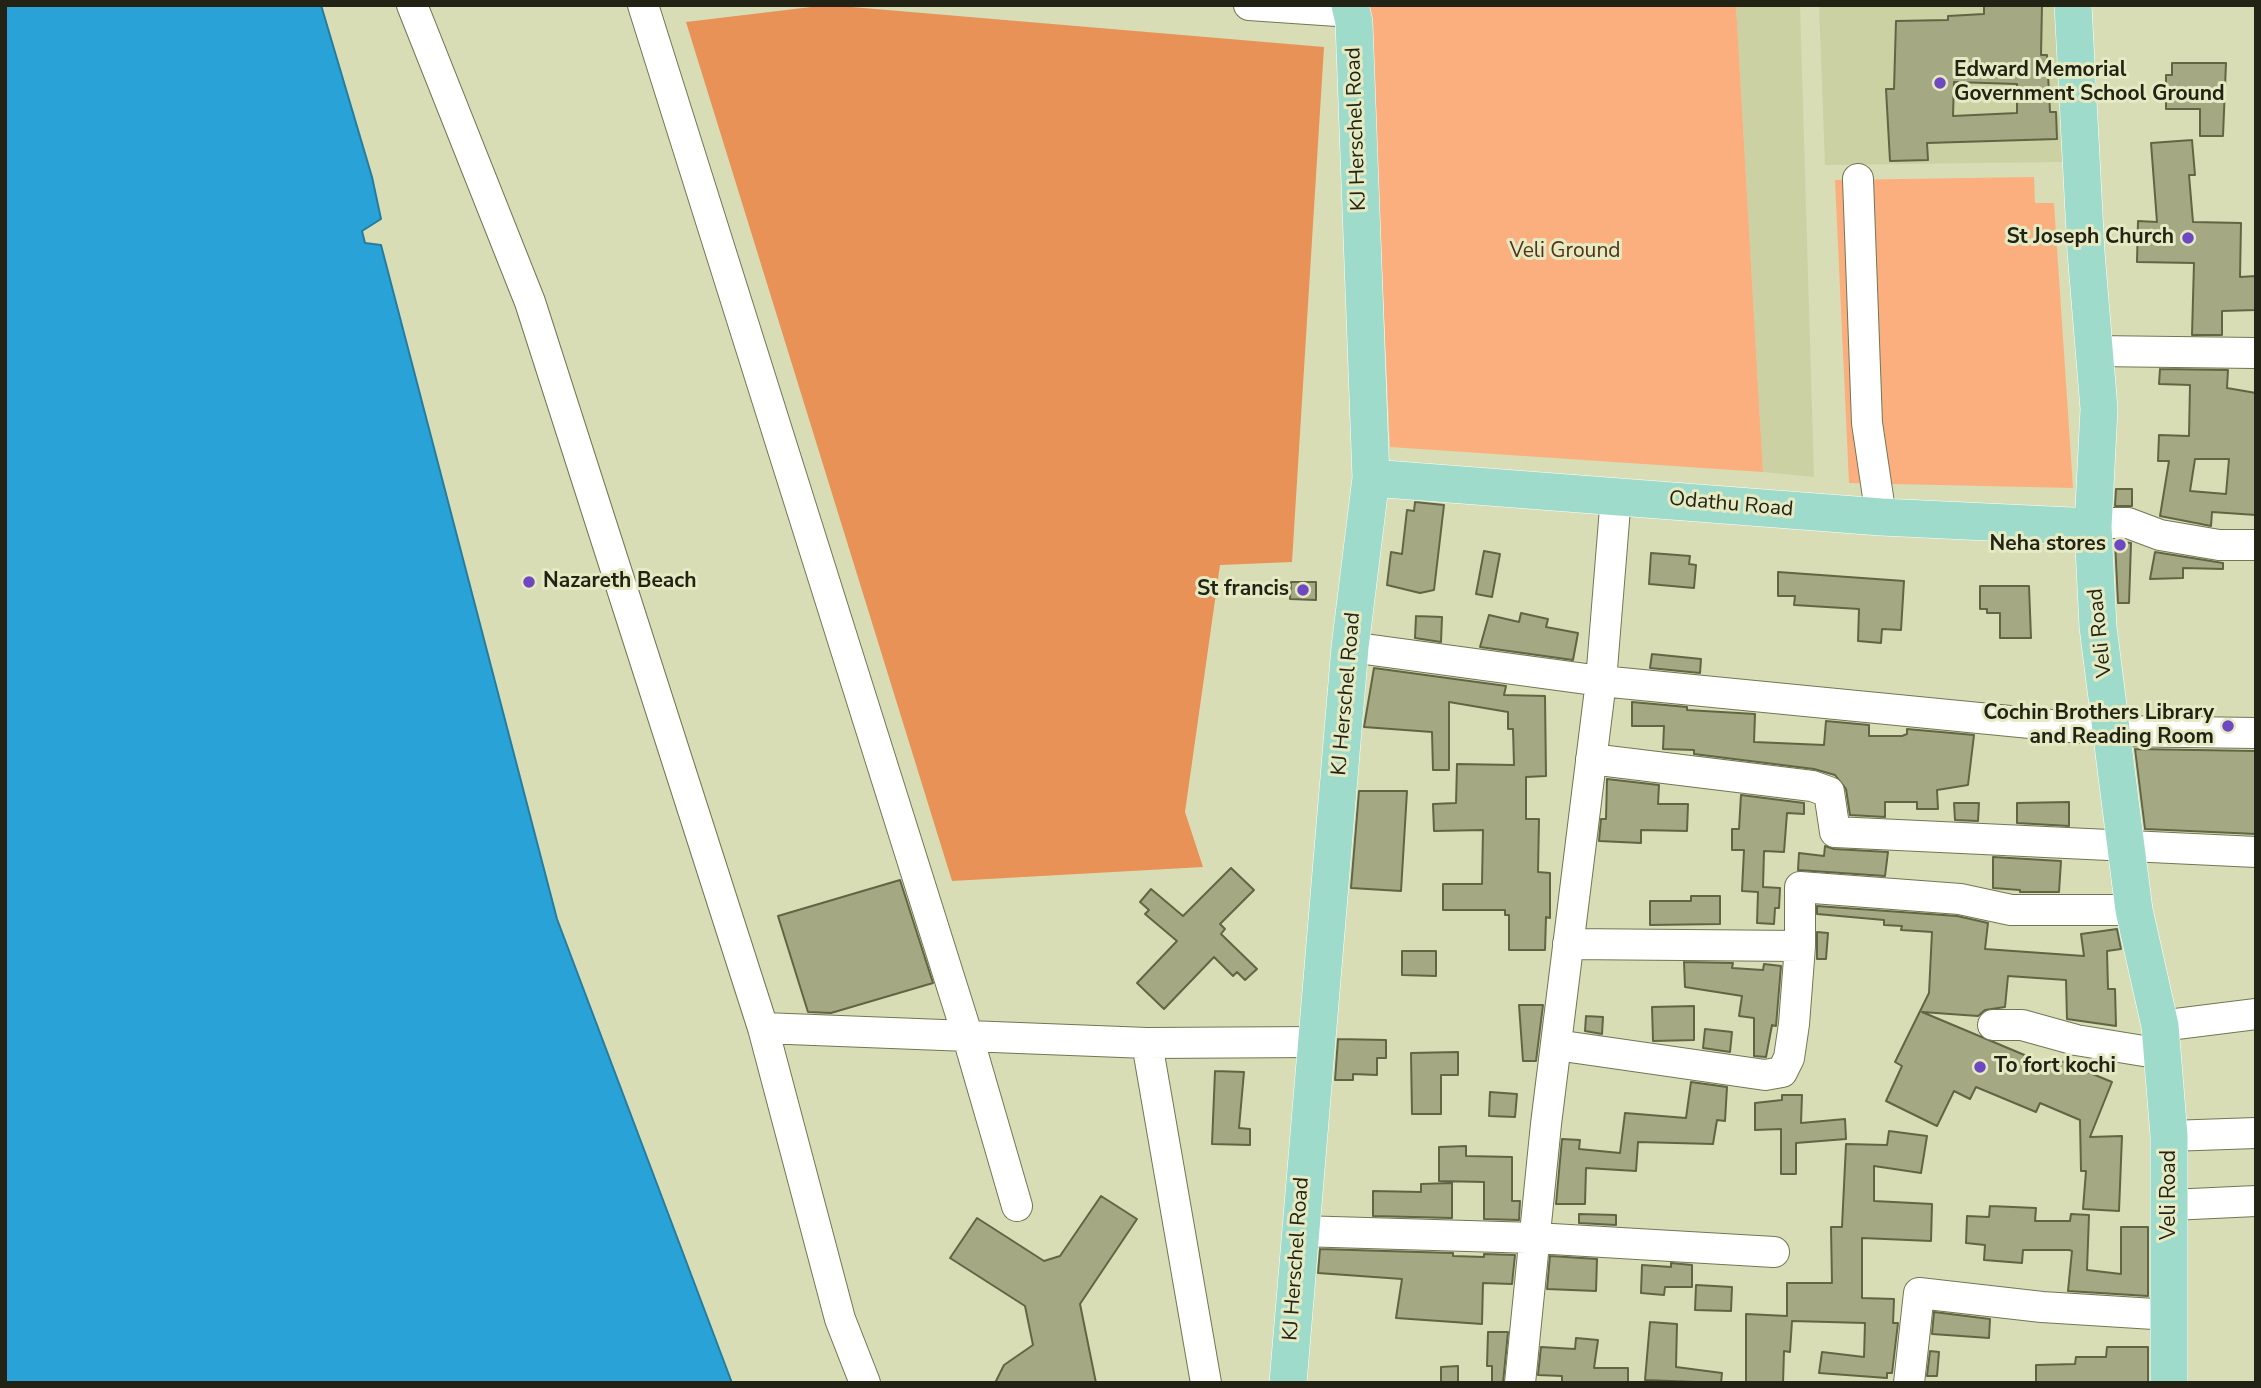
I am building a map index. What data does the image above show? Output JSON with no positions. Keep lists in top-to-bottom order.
{
  "streets": {
    "main road": ["KJ Herschel Road", "Odathu Road", "Veli Road"]
  },
  "crossings": [
    ["KJ Herschel Road", "Odathu Road"],
    ["Odathu Road", "Veli Road"]
  ],
  "parks": ["Veli Ground"],
  "places": [
    "Edward Memorial Government School Ground",
    "St Joseph Church",
    "Neha stores",
    "Nazareth Beach",
    "St francis",
    "Cochin Brothers Library and Reading Room",
    "To fort kochi"
  ]
}
